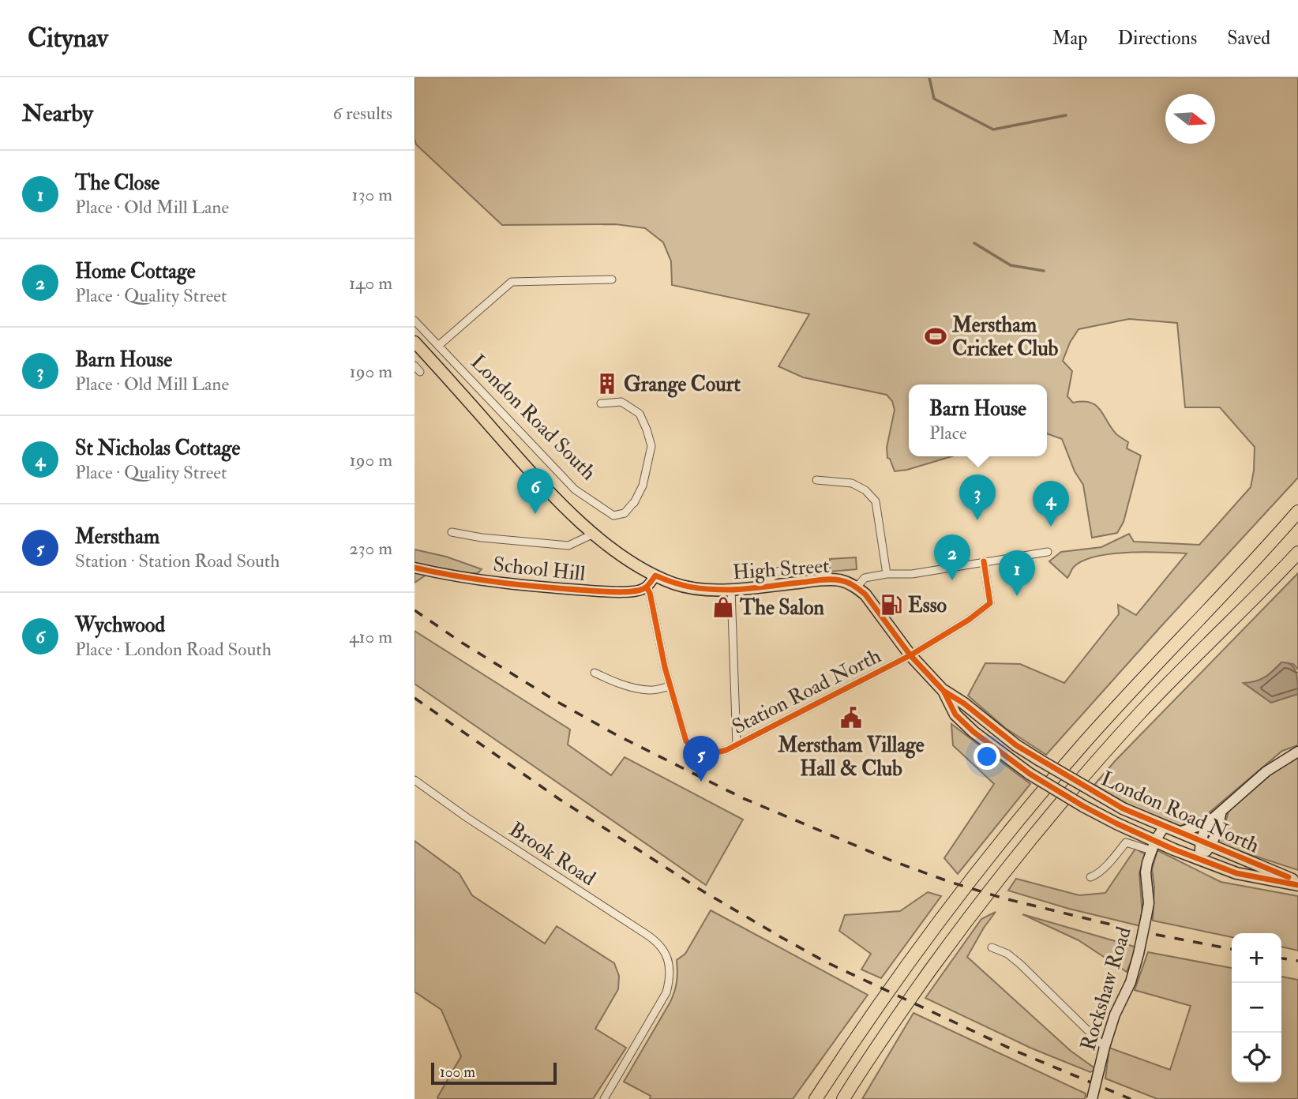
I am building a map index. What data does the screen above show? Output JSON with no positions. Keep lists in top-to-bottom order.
{
  "streets": {
    "main road": ["London Road South", "High Street", "London Road North"],
    "street": [
      "School Hill",
      "Station Road North",
      "Brook Road",
      "Rockshaw Road"
    ]
  },
  "crossings": [
    ["London Road South", "High Street"],
    ["High Street", "Station Road North"],
    ["High Street", "London Road North"],
    ["Station Road North", "London Road North"],
    ["London Road North", "Rockshaw Road"]
  ],
  "places": {
    "sports": ["Merstham Cricket Club"],
    "building": ["Grange Court"],
    "fuel station": ["Esso"],
    "shop": ["The Salon"],
    "public building": ["Merstham Village Hall & Club"]
  },
  "scale_bar": "100 m",
  "north": "right",
  "page": {
    "header": "Citynav",
    "nav": ["Map", "Directions", "Saved"],
    "heading": ["Nearby", "6 results"],
    "list": [
      {
        "mark": "1",
        "name": "The Close",
        "note": "Place · Old Mill Lane",
        "value": "130 m"
      },
      {
        "mark": "2",
        "name": "Home Cottage",
        "note": "Place · Quality Street",
        "value": "140 m"
      },
      {
        "mark": "3",
        "name": "Barn House",
        "note": "Place · Old Mill Lane",
        "value": "190 m"
      },
      {
        "mark": "4",
        "name": "St Nicholas Cottage",
        "note": "Place · Quality Street",
        "value": "190 m"
      },
      {
        "mark": "5",
        "name": "Merstham",
        "note": "Station · Station Road South",
        "value": "230 m"
      },
      {
        "mark": "6",
        "name": "Wychwood",
        "note": "Place · London Road South",
        "value": "410 m"
      }
    ],
    "popup": ["Barn House", "Place"],
    "pins": [
      "6",
      "3",
      "4",
      "2",
      "1",
      "5"
    ],
    "map_buttons": ["+", "−"],
    "scale": "100 m"
  }
}
